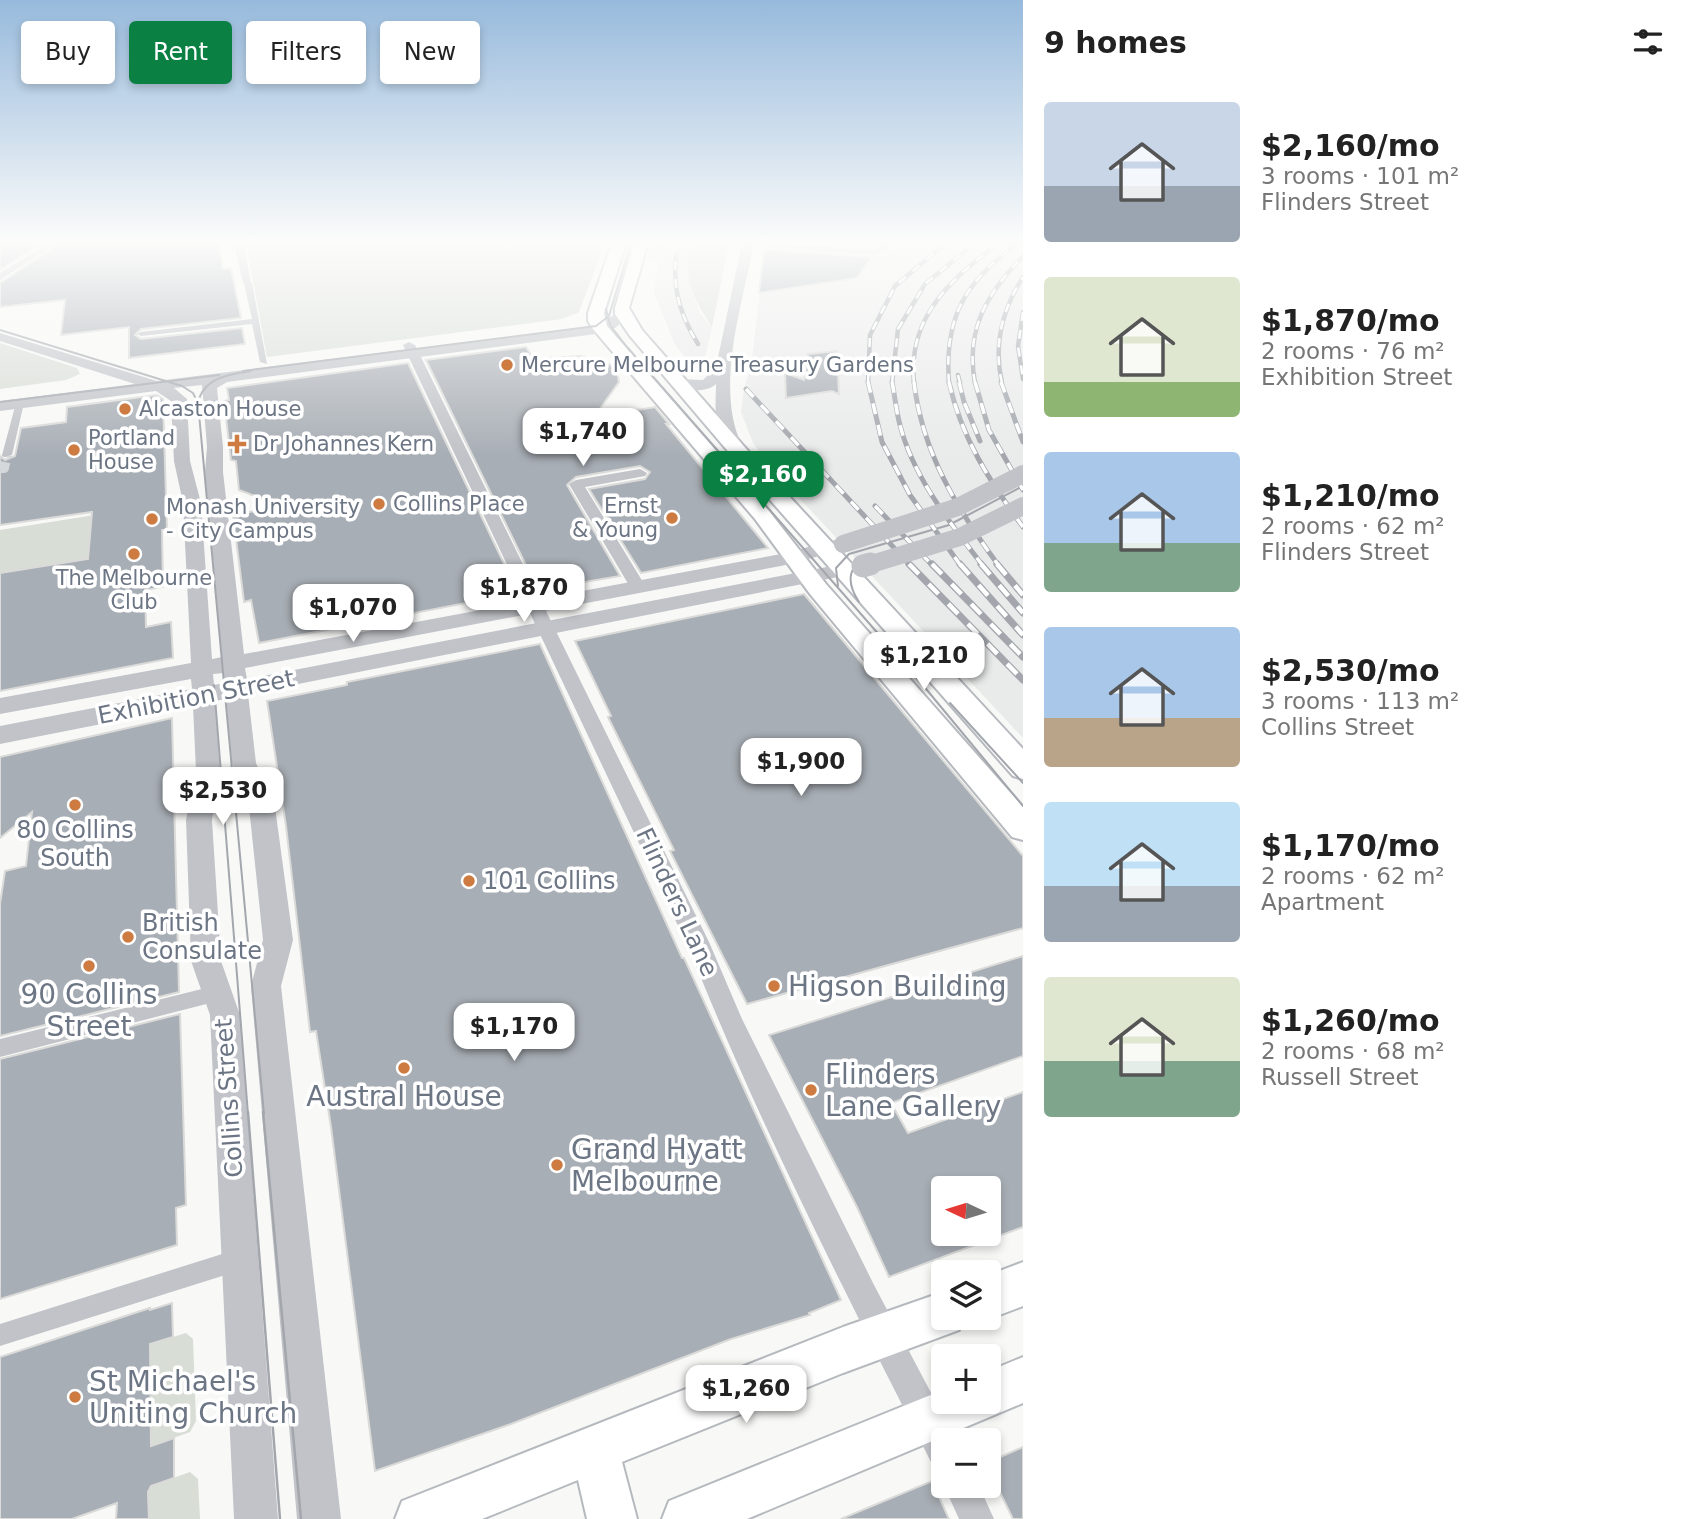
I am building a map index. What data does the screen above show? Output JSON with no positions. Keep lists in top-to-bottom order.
{
  "streets": {
    "street": ["Exhibition Street", "Flinders Lane", "Collins Street"]
  },
  "crossings": [
    ["Exhibition Street", "Flinders Lane"],
    ["Exhibition Street", "Collins Street"]
  ],
  "places": {
    "other": [
      "Mercure Melbourne Treasury Gardens",
      "Alcaston House",
      "Portland House",
      "Collins Place",
      "Ernst & Young",
      "Monash University - City Campus",
      "The Melbourne Club",
      "80 Collins South",
      "101 Collins",
      "British Consulate",
      "90 Collins Street",
      "Higson Building",
      "Austral House",
      "Flinders Lane Gallery",
      "Grand Hyatt Melbourne",
      "St Michael's Uniting Church"
    ],
    "health": ["Dr Johannes Kern"]
  },
  "north": "left",
  "page": {
    "heading": "9 homes",
    "chip": [
      "Buy",
      "Rent",
      "Filters",
      "New"
    ],
    "list": [
      {
        "name": "$2,160/mo",
        "note": "3 rooms · 101 m² · Flinders Street"
      },
      {
        "name": "$1,870/mo",
        "note": "2 rooms · 76 m² · Exhibition Street"
      },
      {
        "name": "$1,210/mo",
        "note": "2 rooms · 62 m² · Flinders Street"
      },
      {
        "name": "$2,530/mo",
        "note": "3 rooms · 113 m² · Collins Street"
      },
      {
        "name": "$1,170/mo",
        "note": "2 rooms · 62 m² · Apartment"
      },
      {
        "name": "$1,260/mo",
        "note": "2 rooms · 68 m² · Russell Street"
      }
    ],
    "price": [
      "$1,740",
      "$2,160",
      "$1,870",
      "$1,070",
      "$1,210",
      "$1,900",
      "$2,530",
      "$1,170",
      "$1,260"
    ],
    "map_buttons": ["+", "−"]
  }
}
